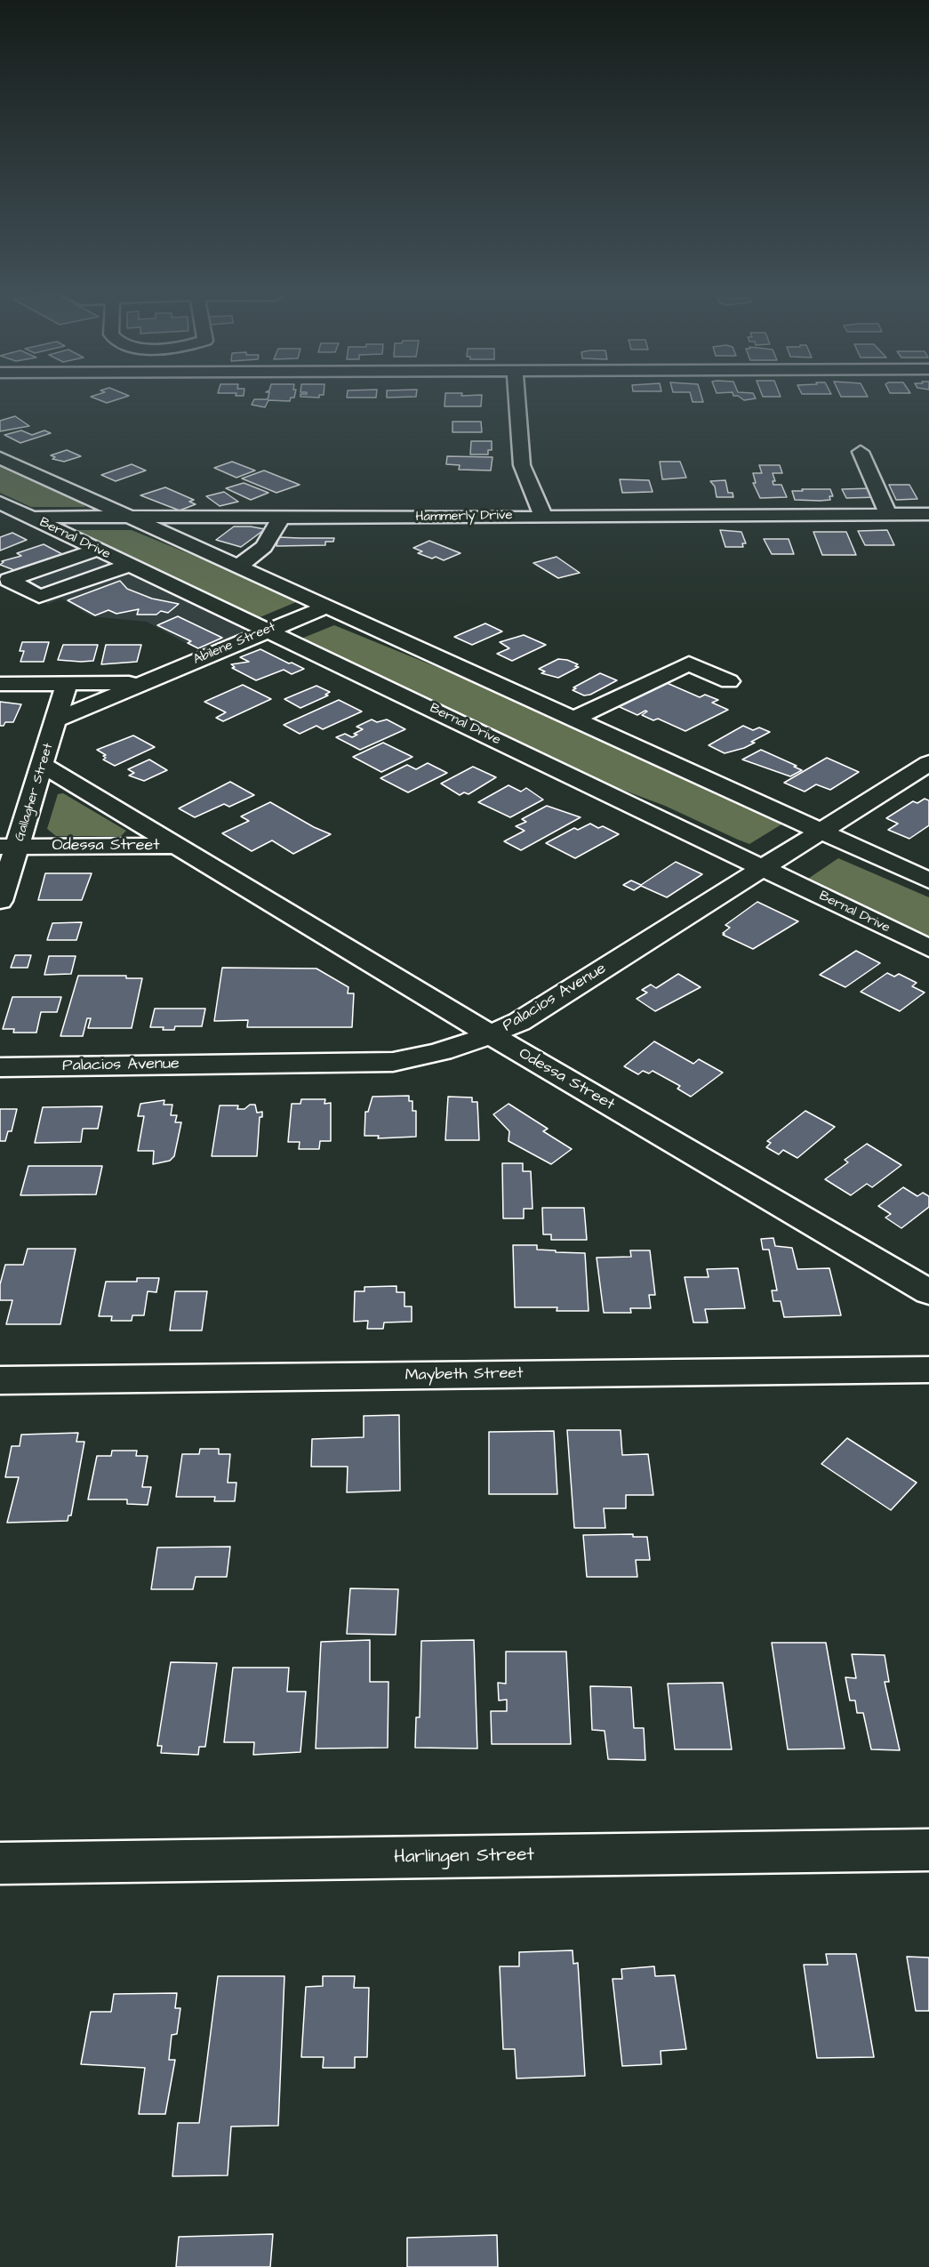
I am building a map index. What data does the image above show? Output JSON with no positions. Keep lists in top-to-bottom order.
{
  "streets": {
    "street": [
      "Hammerly Drive",
      "Bernal Drive",
      "Abilene Street",
      "Gallagher Street",
      "Odessa Street",
      "Palacios Avenue",
      "Maybeth Street",
      "Harlingen Street"
    ]
  },
  "crossings": [
    ["Hammerly Drive", "Bernal Drive"],
    ["Bernal Drive", "Abilene Street"],
    ["Bernal Drive", "Palacios Avenue"],
    ["Abilene Street", "Gallagher Street"],
    ["Gallagher Street", "Odessa Street"],
    ["Odessa Street", "Palacios Avenue"]
  ]
}
